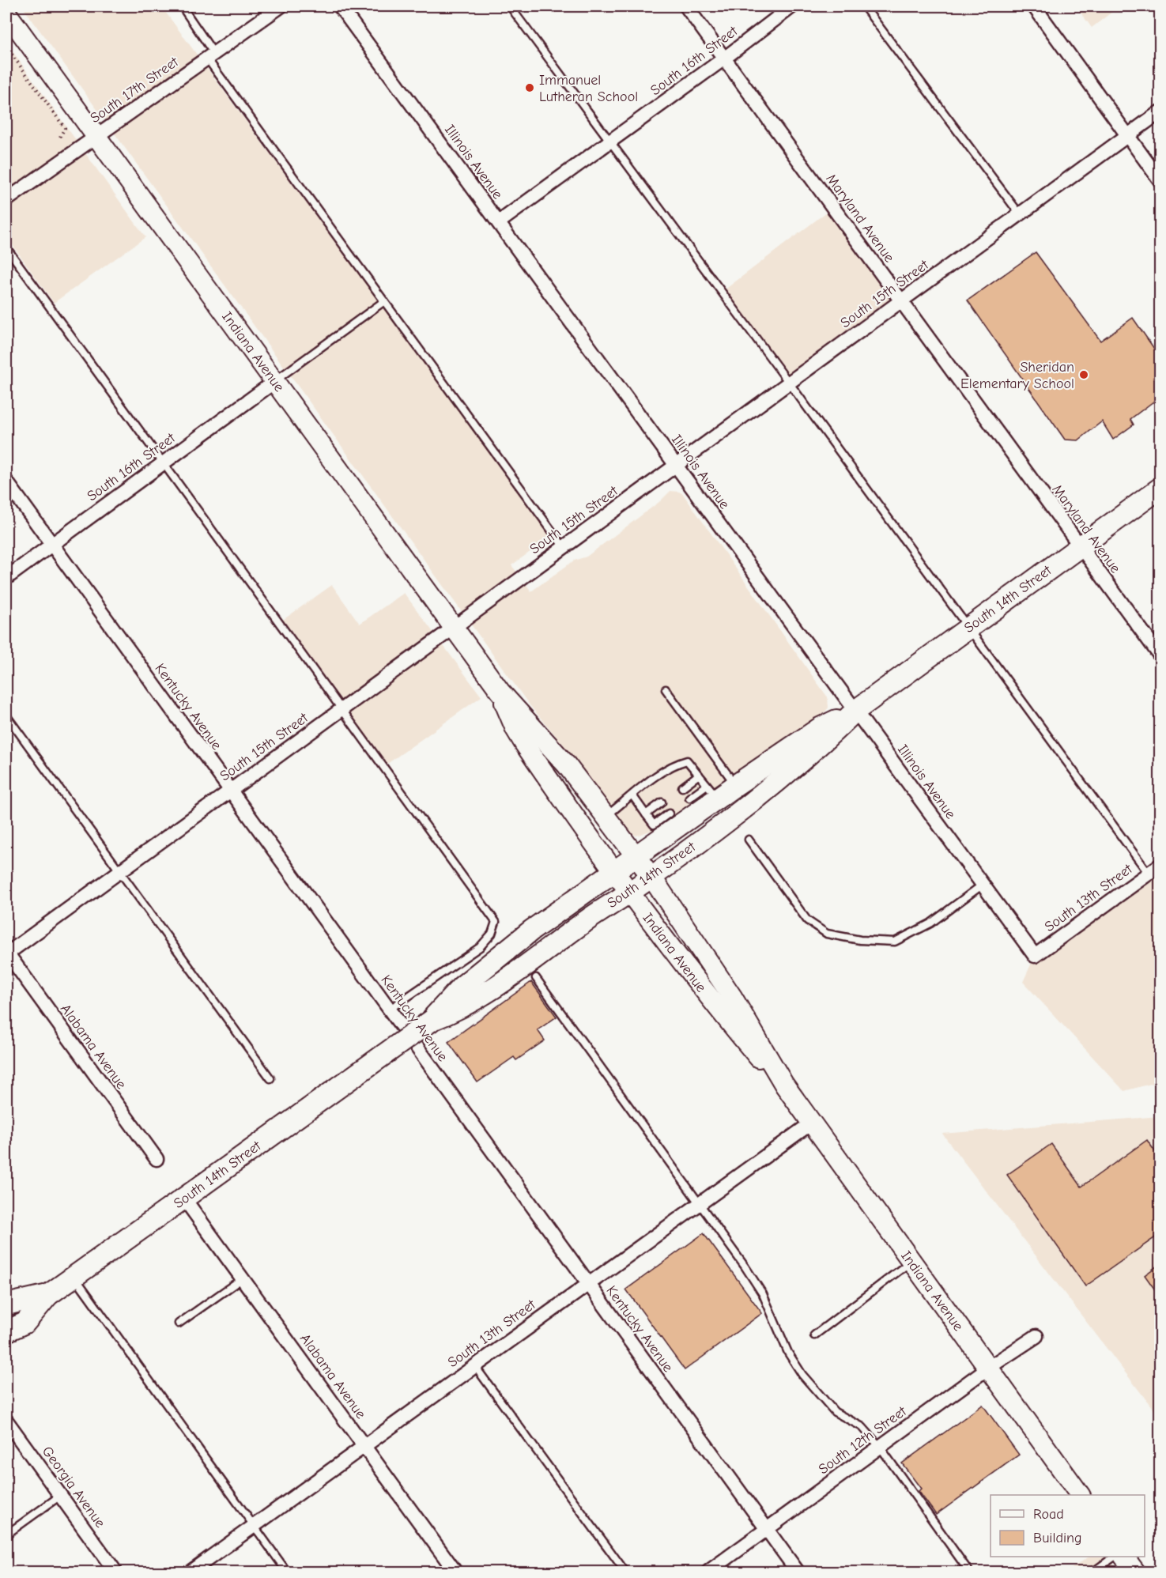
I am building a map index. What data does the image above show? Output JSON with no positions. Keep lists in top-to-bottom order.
{
  "streets": {
    "main road": ["Indiana Avenue", "South 14th Street"],
    "street": [
      "South 16th Street",
      "South 17th Street",
      "Illinois Avenue",
      "Maryland Avenue",
      "South 15th Street",
      "Kentucky Avenue",
      "South 13th Street",
      "Alabama Avenue",
      "South 12th Street",
      "Georgia Avenue"
    ]
  },
  "crossings": [
    ["South 16th Street", "Illinois Avenue"],
    ["South 16th Street", "Maryland Avenue"],
    ["South 16th Street", "Indiana Avenue"],
    ["South 16th Street", "Kentucky Avenue"],
    ["South 17th Street", "Indiana Avenue"],
    ["Illinois Avenue", "South 15th Street"],
    ["Illinois Avenue", "South 14th Street"],
    ["Illinois Avenue", "South 13th Street"],
    ["Maryland Avenue", "South 15th Street"],
    ["Maryland Avenue", "South 14th Street"],
    ["South 15th Street", "Indiana Avenue"],
    ["South 15th Street", "Kentucky Avenue"],
    ["South 15th Street", "Alabama Avenue"],
    ["Indiana Avenue", "South 14th Street"],
    ["Indiana Avenue", "South 13th Street"],
    ["Indiana Avenue", "South 12th Street"],
    ["South 14th Street", "Alabama Avenue"],
    ["Kentucky Avenue", "South 13th Street"],
    ["Kentucky Avenue", "South 12th Street"],
    ["South 13th Street", "Alabama Avenue"]
  ],
  "places": ["Immanuel Lutheran School", "Sheridan Elementary School"],
  "legend": ["Road", "Building"]
}
